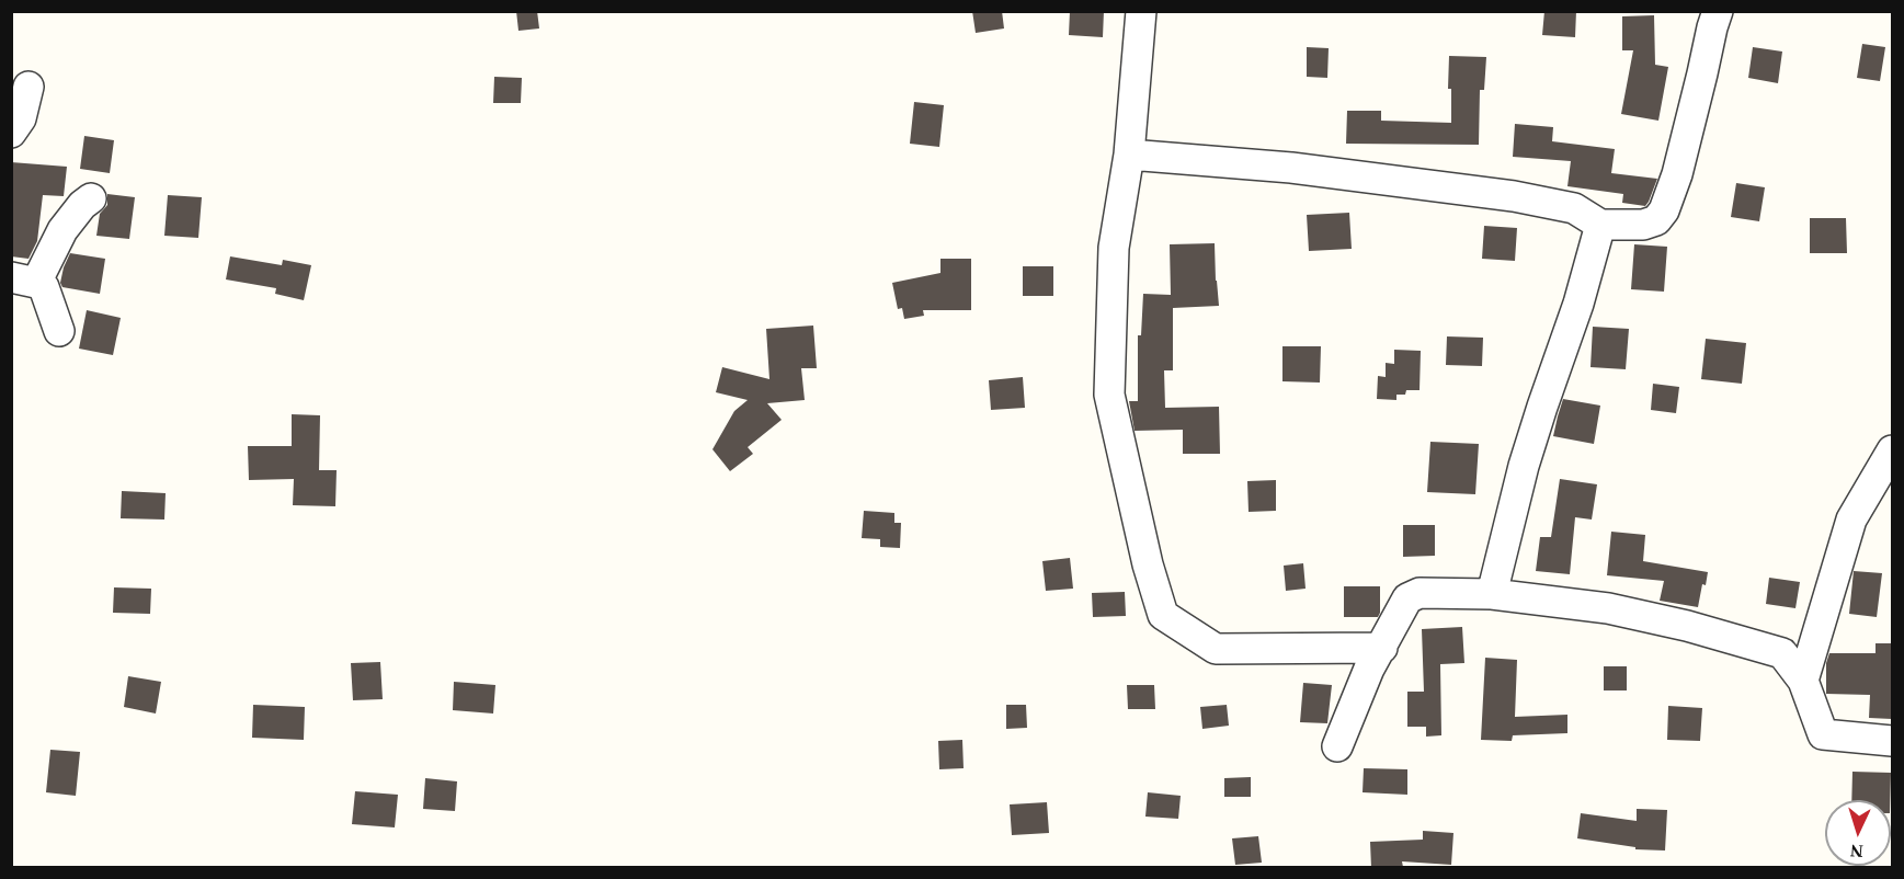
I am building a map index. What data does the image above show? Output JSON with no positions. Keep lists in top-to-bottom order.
{
  "north": "bottom"
}
